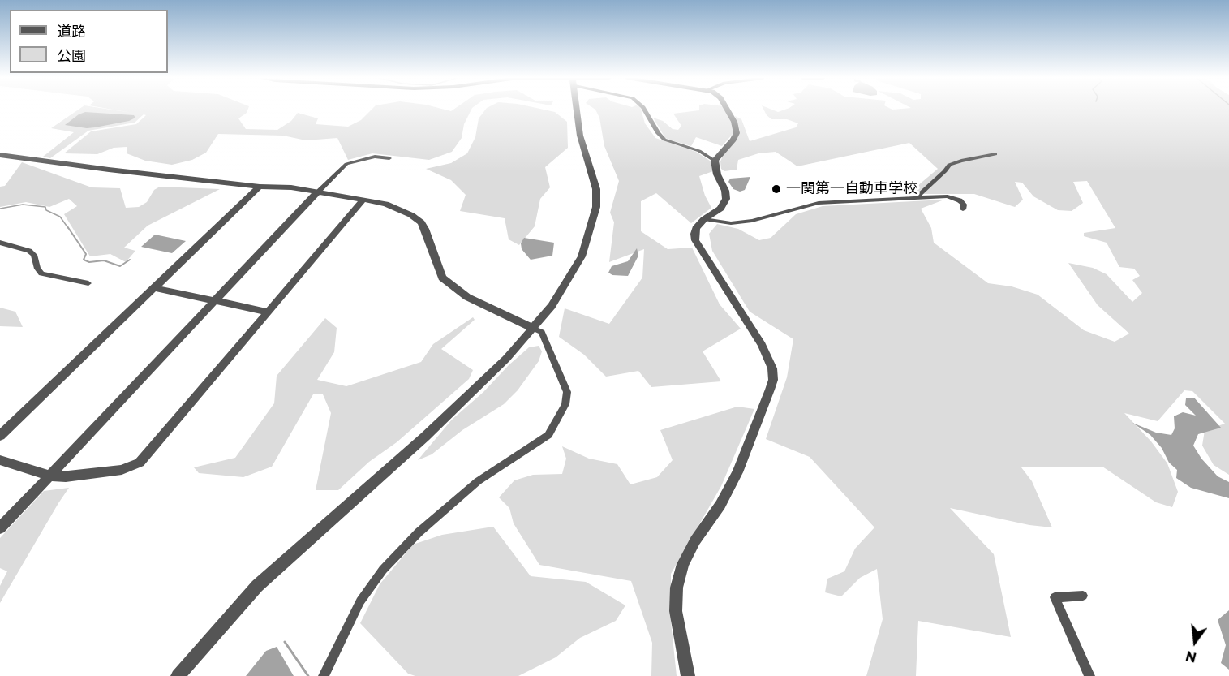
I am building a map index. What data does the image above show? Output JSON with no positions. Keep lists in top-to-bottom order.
{
  "places": ["一関第一自動車学校"],
  "legend": ["道路", "公園"],
  "north": "bottom"
}
